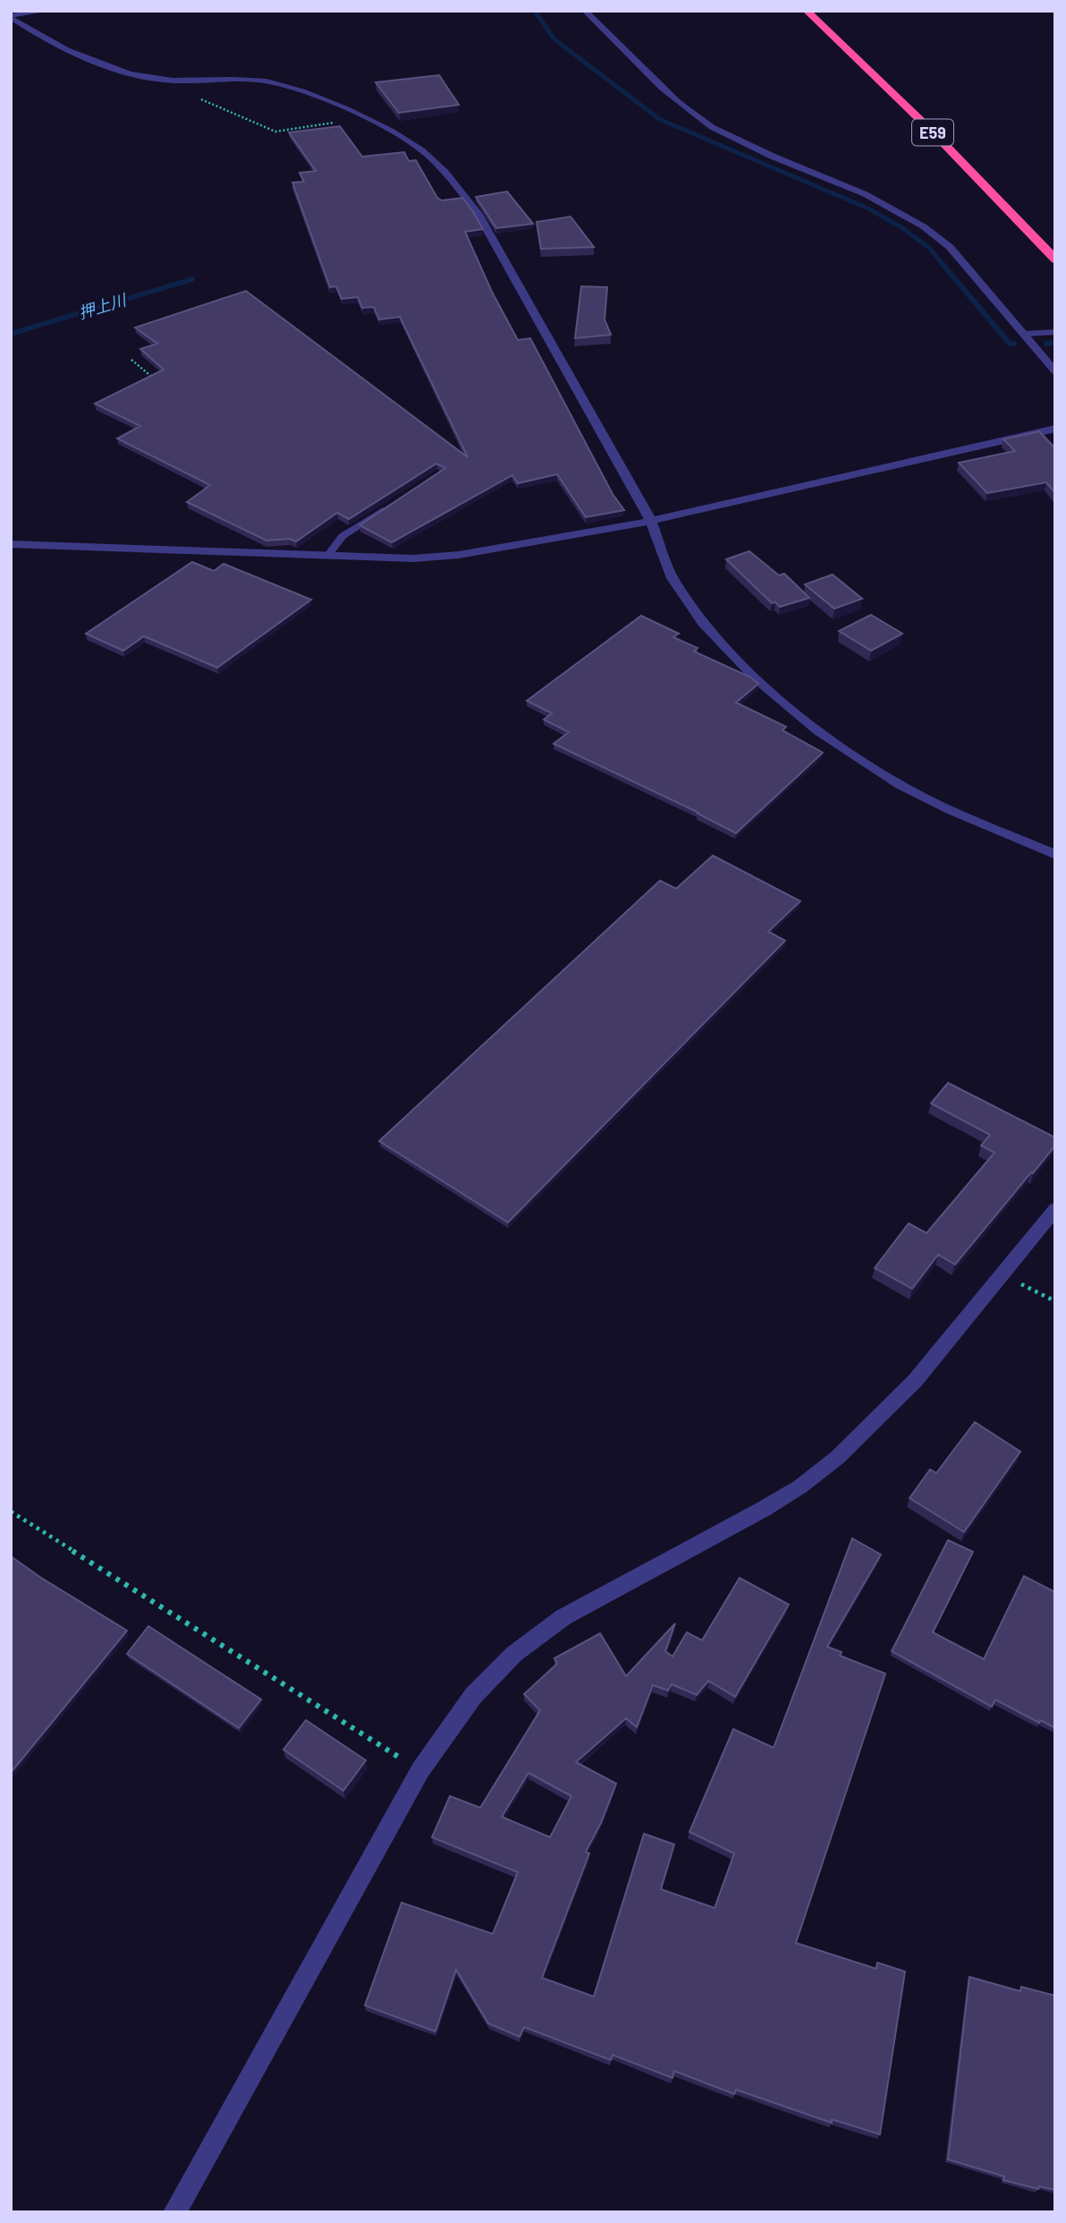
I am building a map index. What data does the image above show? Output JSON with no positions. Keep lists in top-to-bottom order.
{
  "streets": {
    "highway": ["E59"]
  },
  "water": ["押上川"]
}
